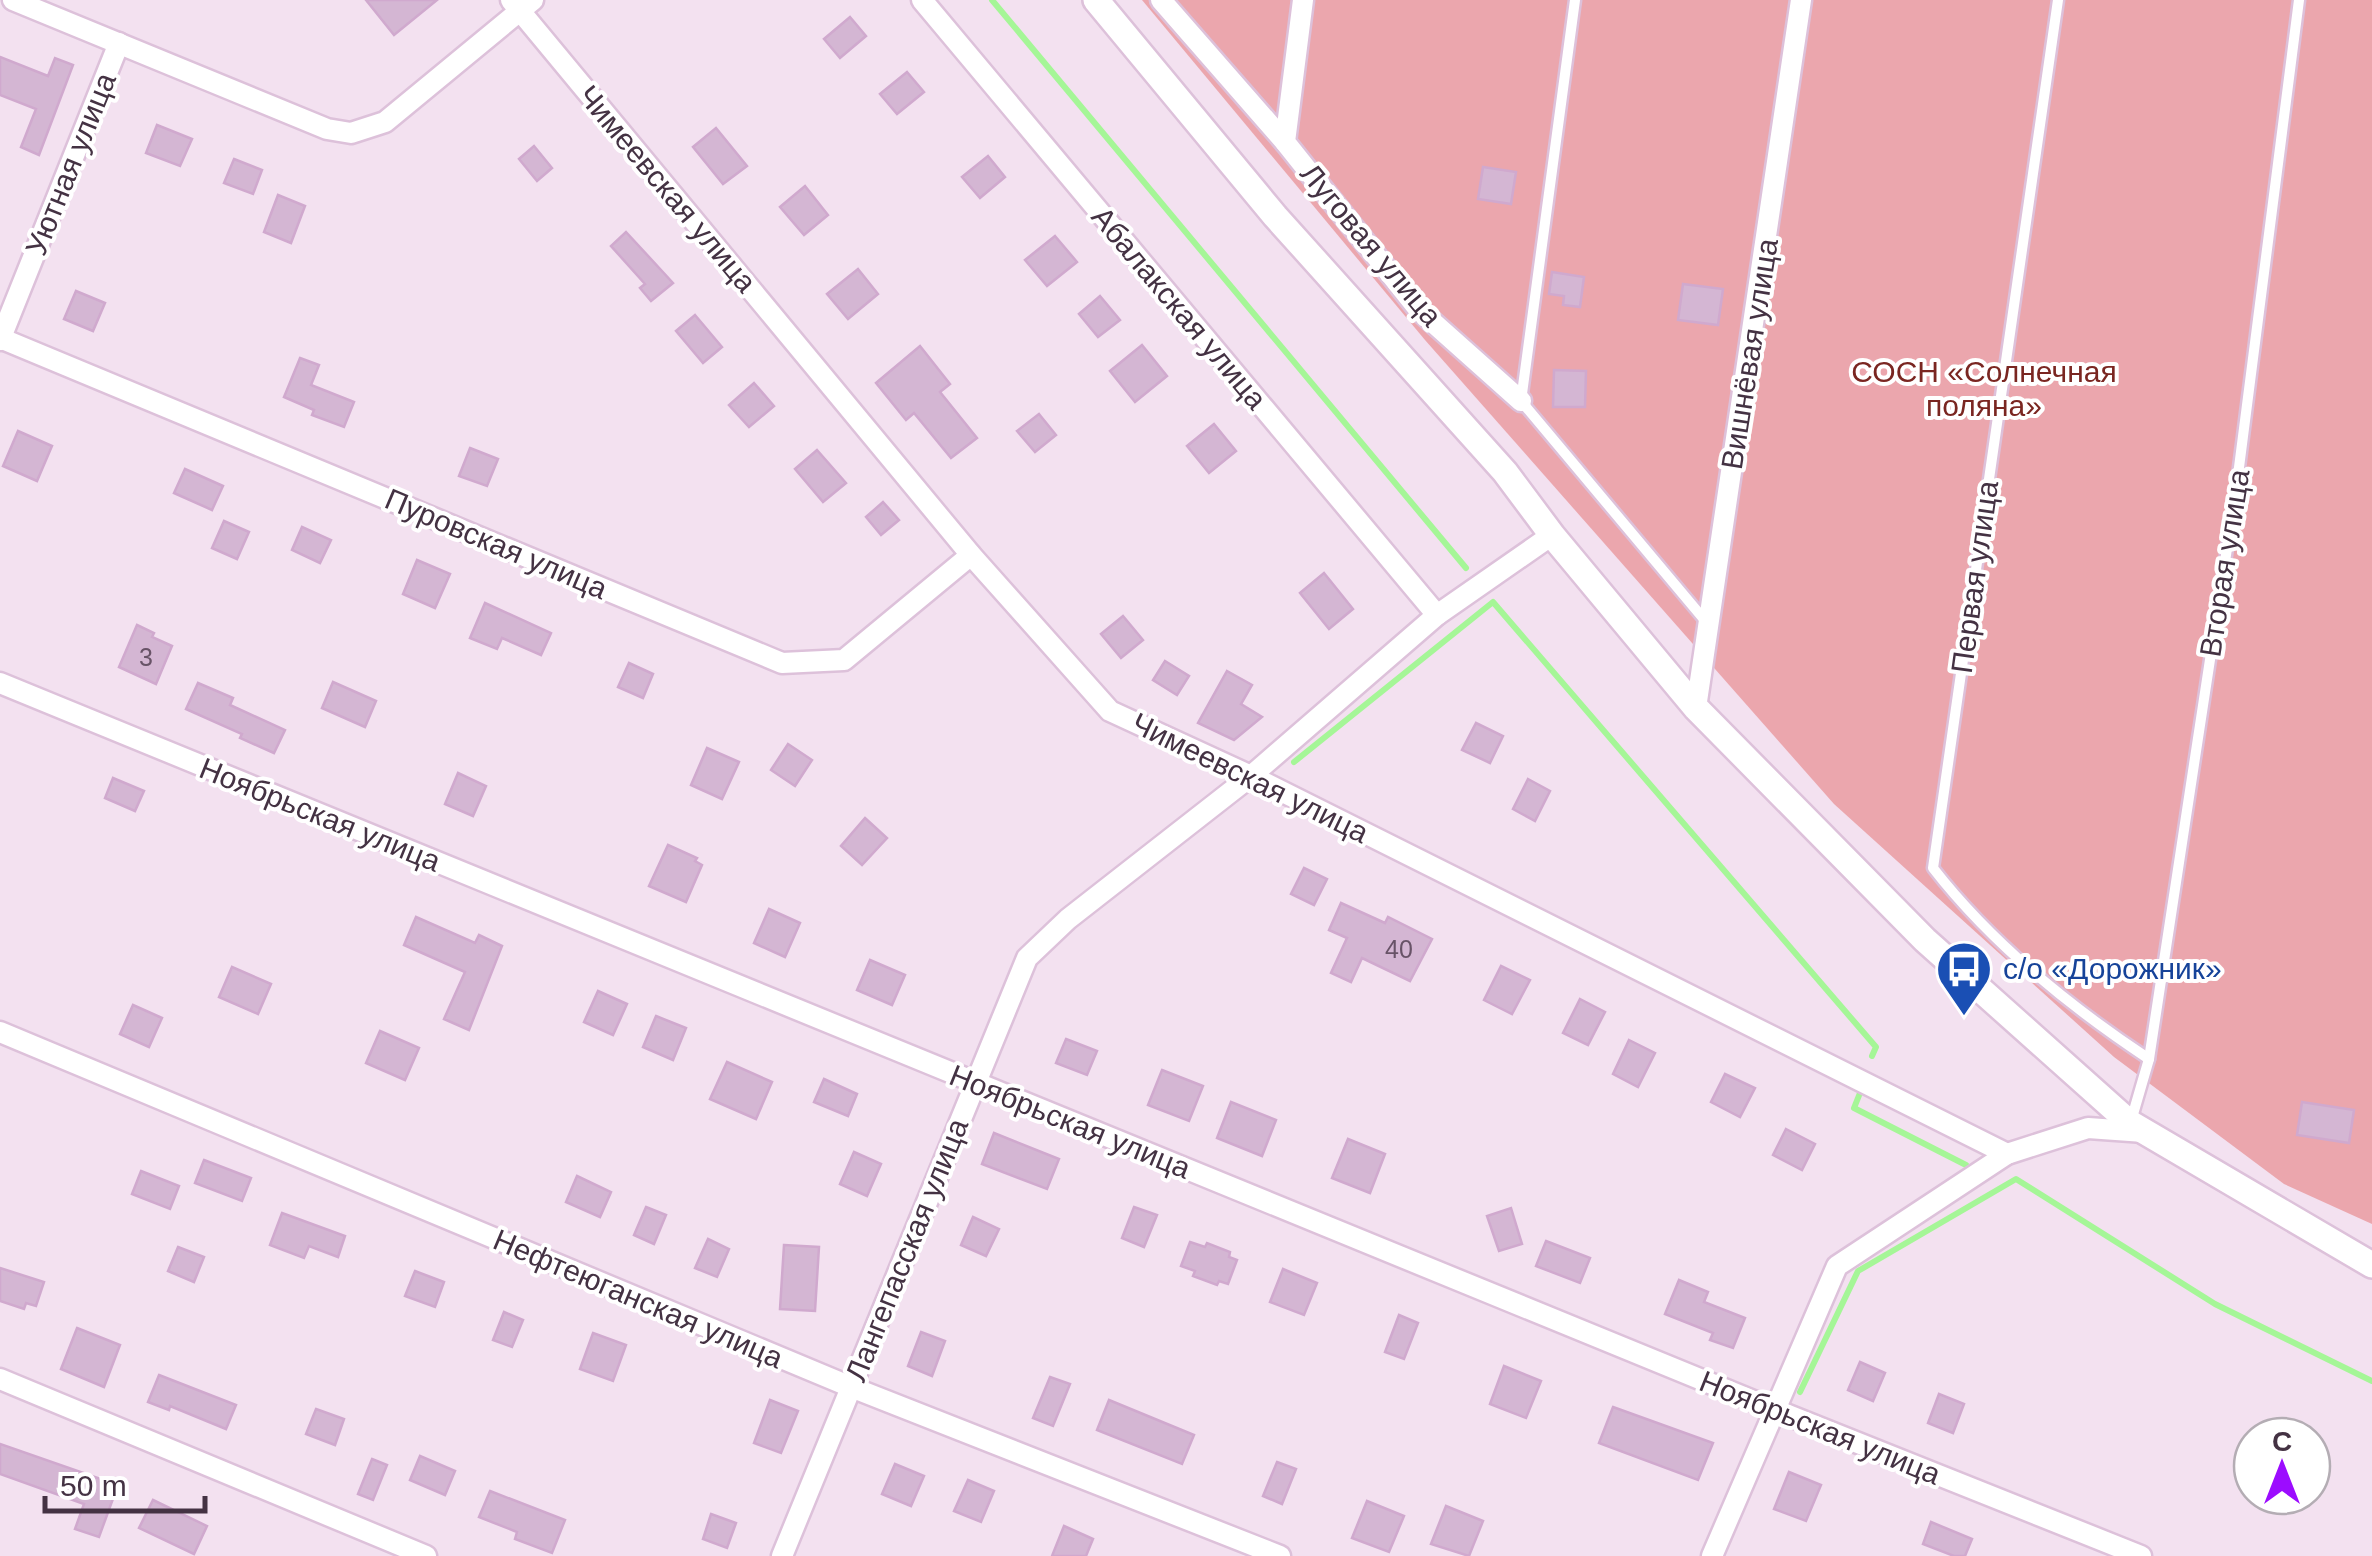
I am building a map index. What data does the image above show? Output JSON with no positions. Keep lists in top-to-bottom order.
{
  "streets": {
    "street": [
      "Уютная улица",
      "Чимеевская улица",
      "Луговая улица",
      "Абалакская улица",
      "Вишнёвая улица",
      "Пуровская улица",
      "Ноябрьская улица",
      "Лангепасская улица",
      "Нефтеюганская улица"
    ],
    "lane": ["Вторая улица", "Первая улица"]
  },
  "crossings": [
    ["Уютная улица", "Пуровская улица"],
    ["Чимеевская улица", "Пуровская улица"],
    ["Чимеевская улица", "Лангепасская улица"],
    ["Абалакская улица", "Лангепасская улица"],
    ["Вторая улица", "Первая улица"],
    ["Ноябрьская улица", "Лангепасская улица"],
    ["Лангепасская улица", "Нефтеюганская улица"]
  ],
  "parks": ["СОСН «Солнечная поляна»"],
  "places": {
    "bus stop": ["с/о «Дорожник»"]
  },
  "house_numbers": ["3", "40"],
  "scale_bar": "50 m",
  "north": "top"
}
